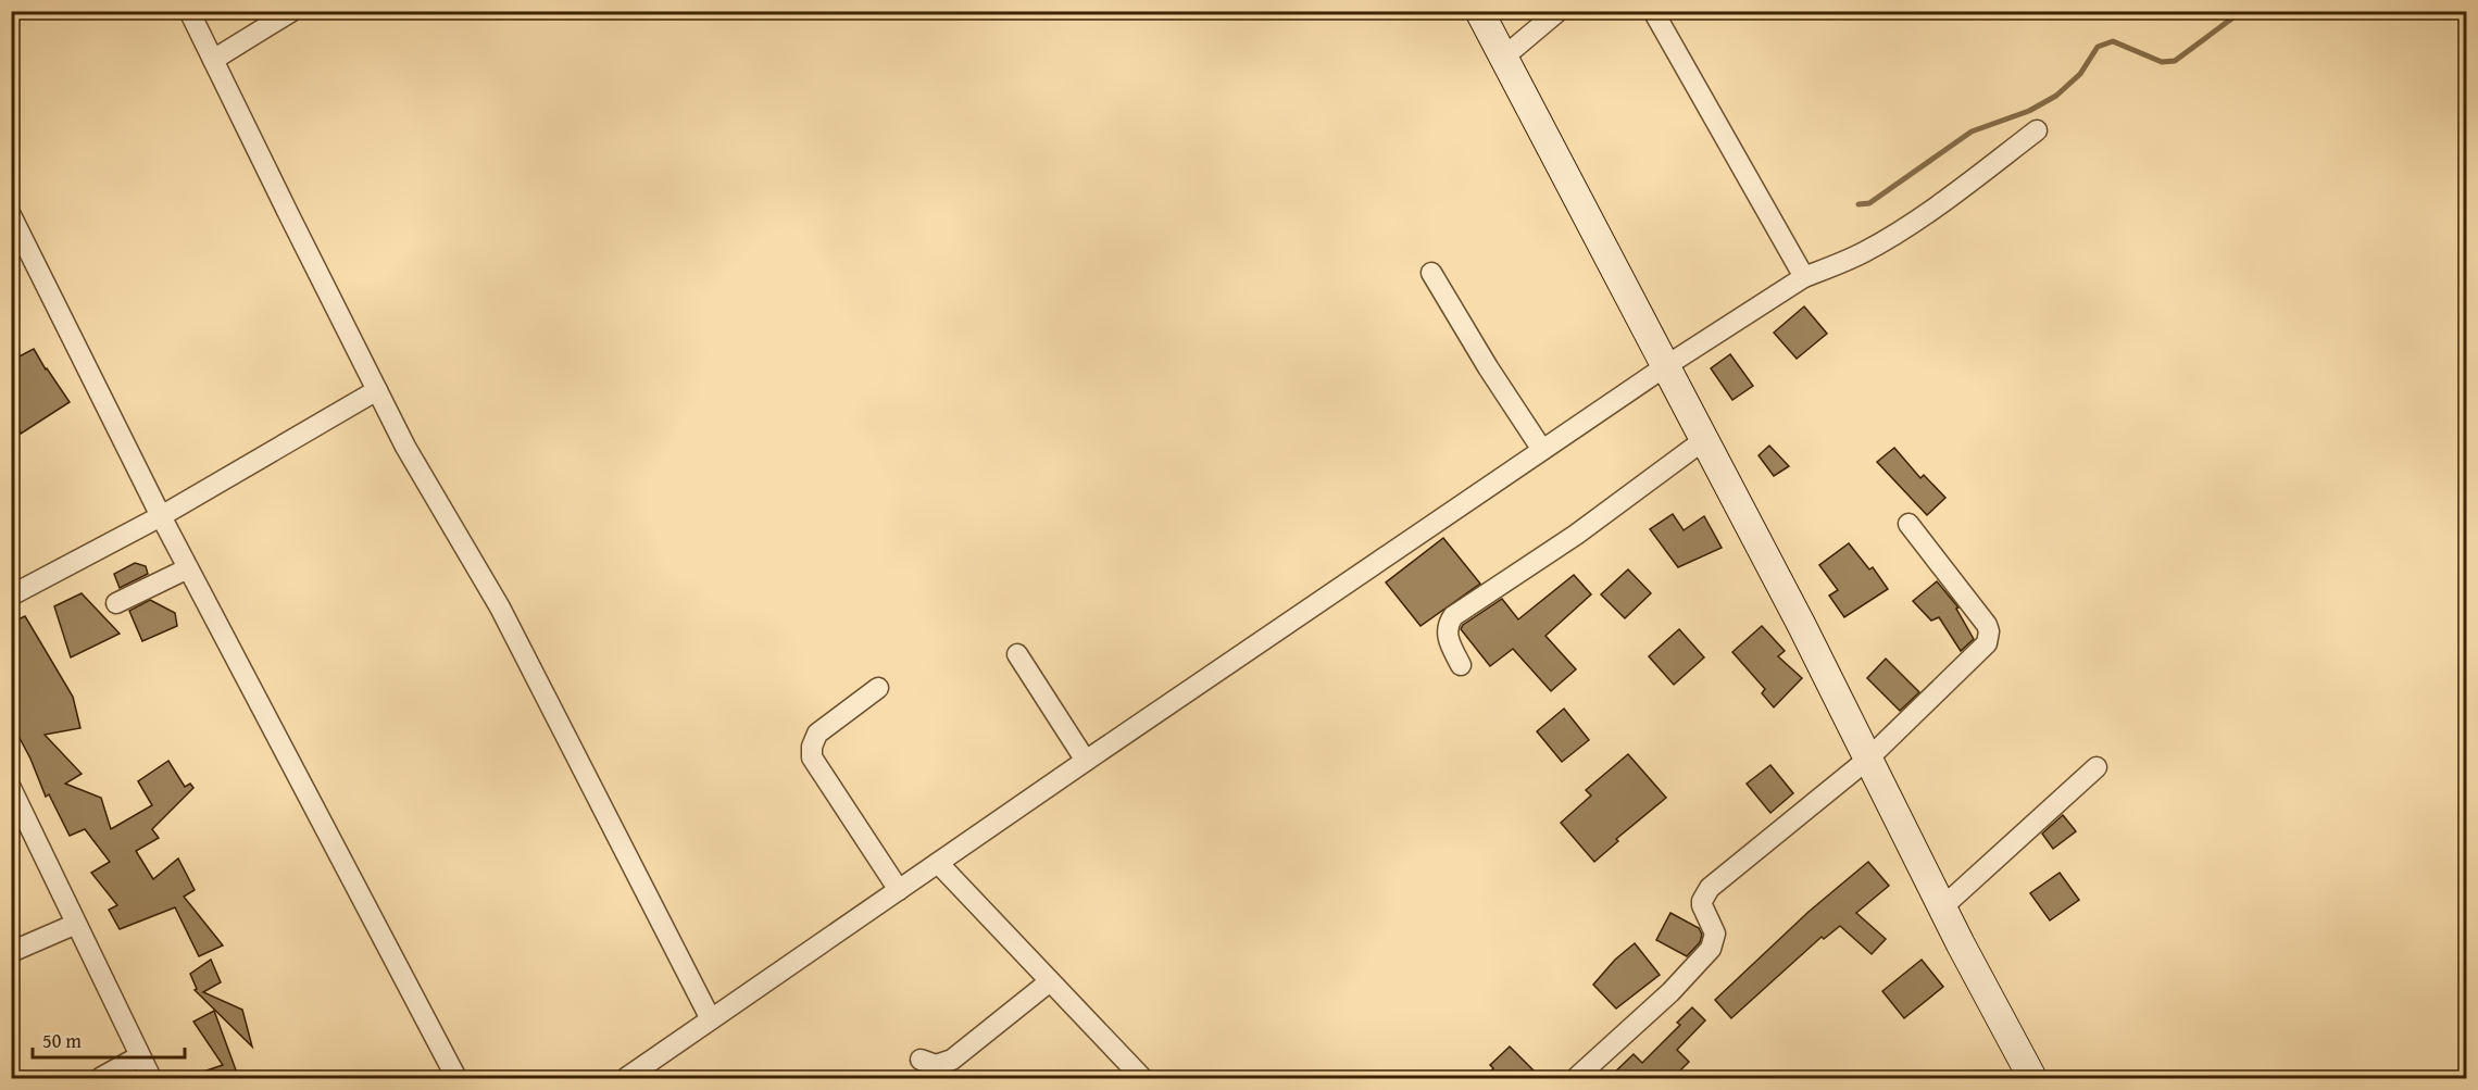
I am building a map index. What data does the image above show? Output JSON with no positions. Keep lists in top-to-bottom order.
{
  "scale_bar": "50 m"
}
